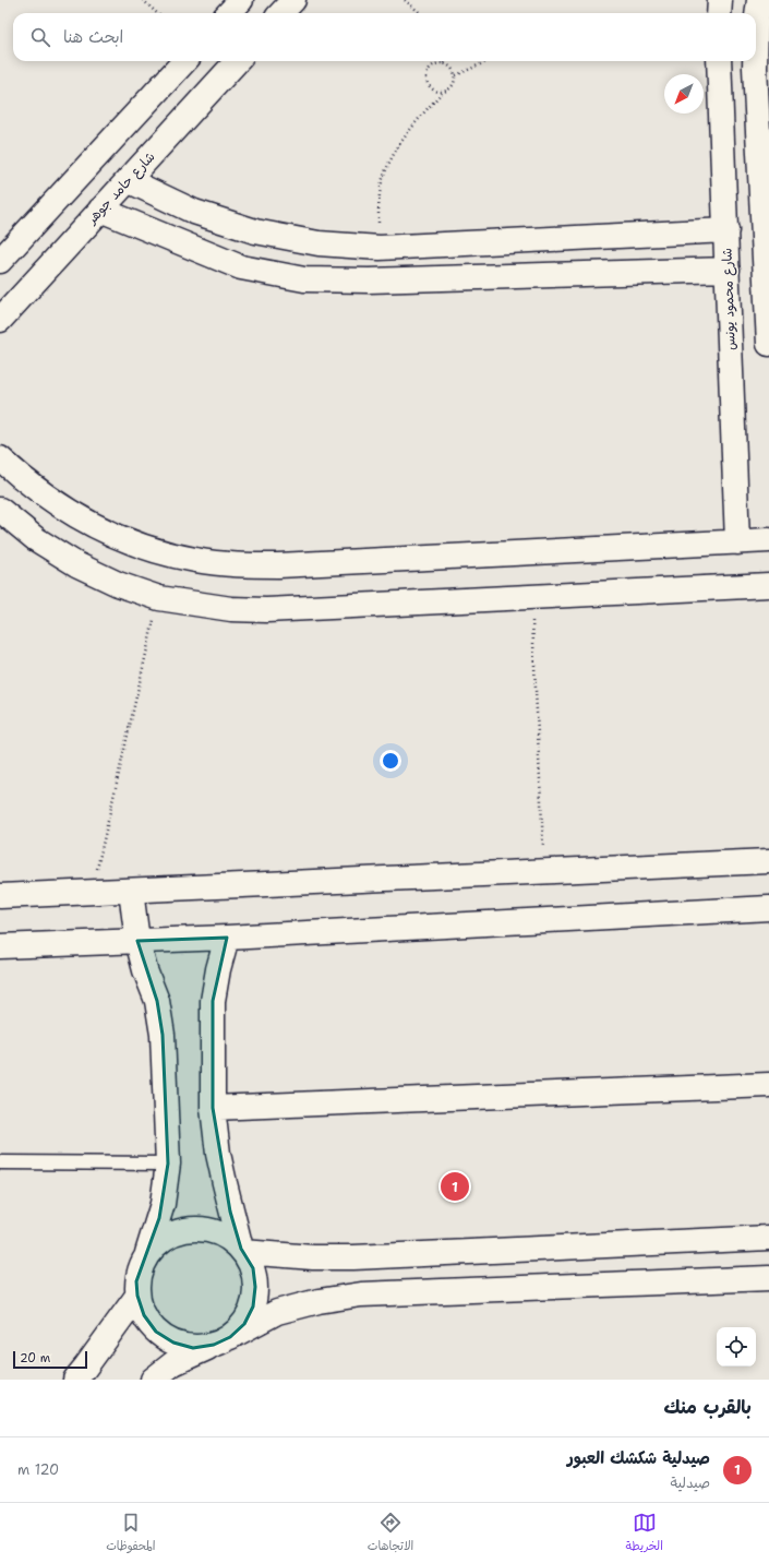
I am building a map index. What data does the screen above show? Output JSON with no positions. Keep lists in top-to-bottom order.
{
  "streets": {
    "street": ["شارع حامد جوهر", "شارع محمود يونس"]
  },
  "scale_bar": "20 m",
  "north": "bottom left",
  "page": {
    "search": "ابحث هنا",
    "pins": "1",
    "scale": "20 m",
    "heading": "بالقرب منك",
    "list": [
      {
        "mark": "1",
        "name": "صيدلية شكشك العبور",
        "note": "صيدلية",
        "value": "120 m"
      }
    ],
    "nav": ["الخريطة", "الاتجاهات", "المحفوظات"]
  }
}
